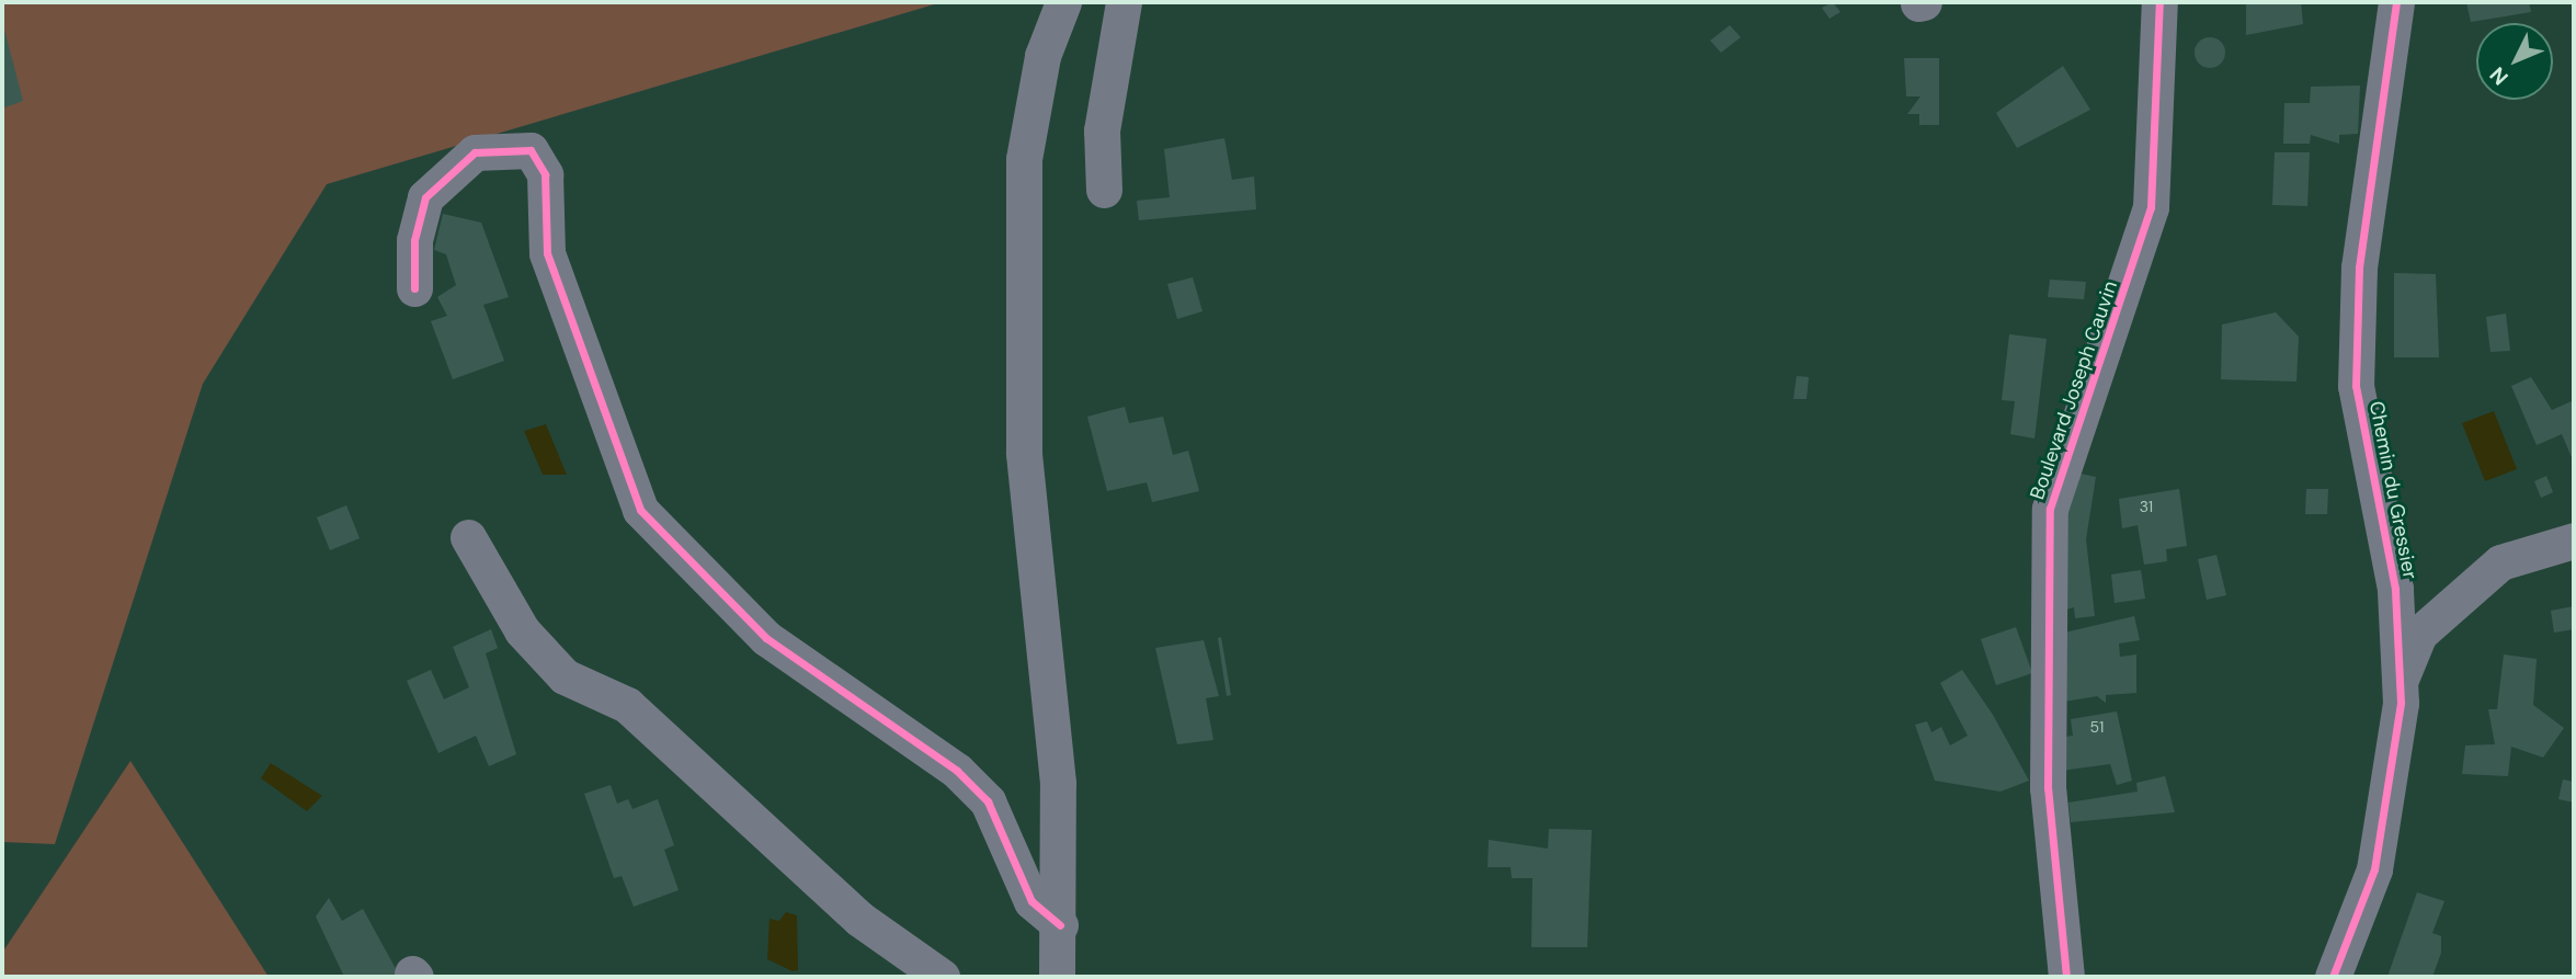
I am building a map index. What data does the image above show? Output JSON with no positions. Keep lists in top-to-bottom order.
{
  "streets": {
    "street": ["Boulevard Joseph Cauvin", "Chemin du Gressier"]
  },
  "house_numbers": ["31", "51"],
  "north": "bottom left"
}
